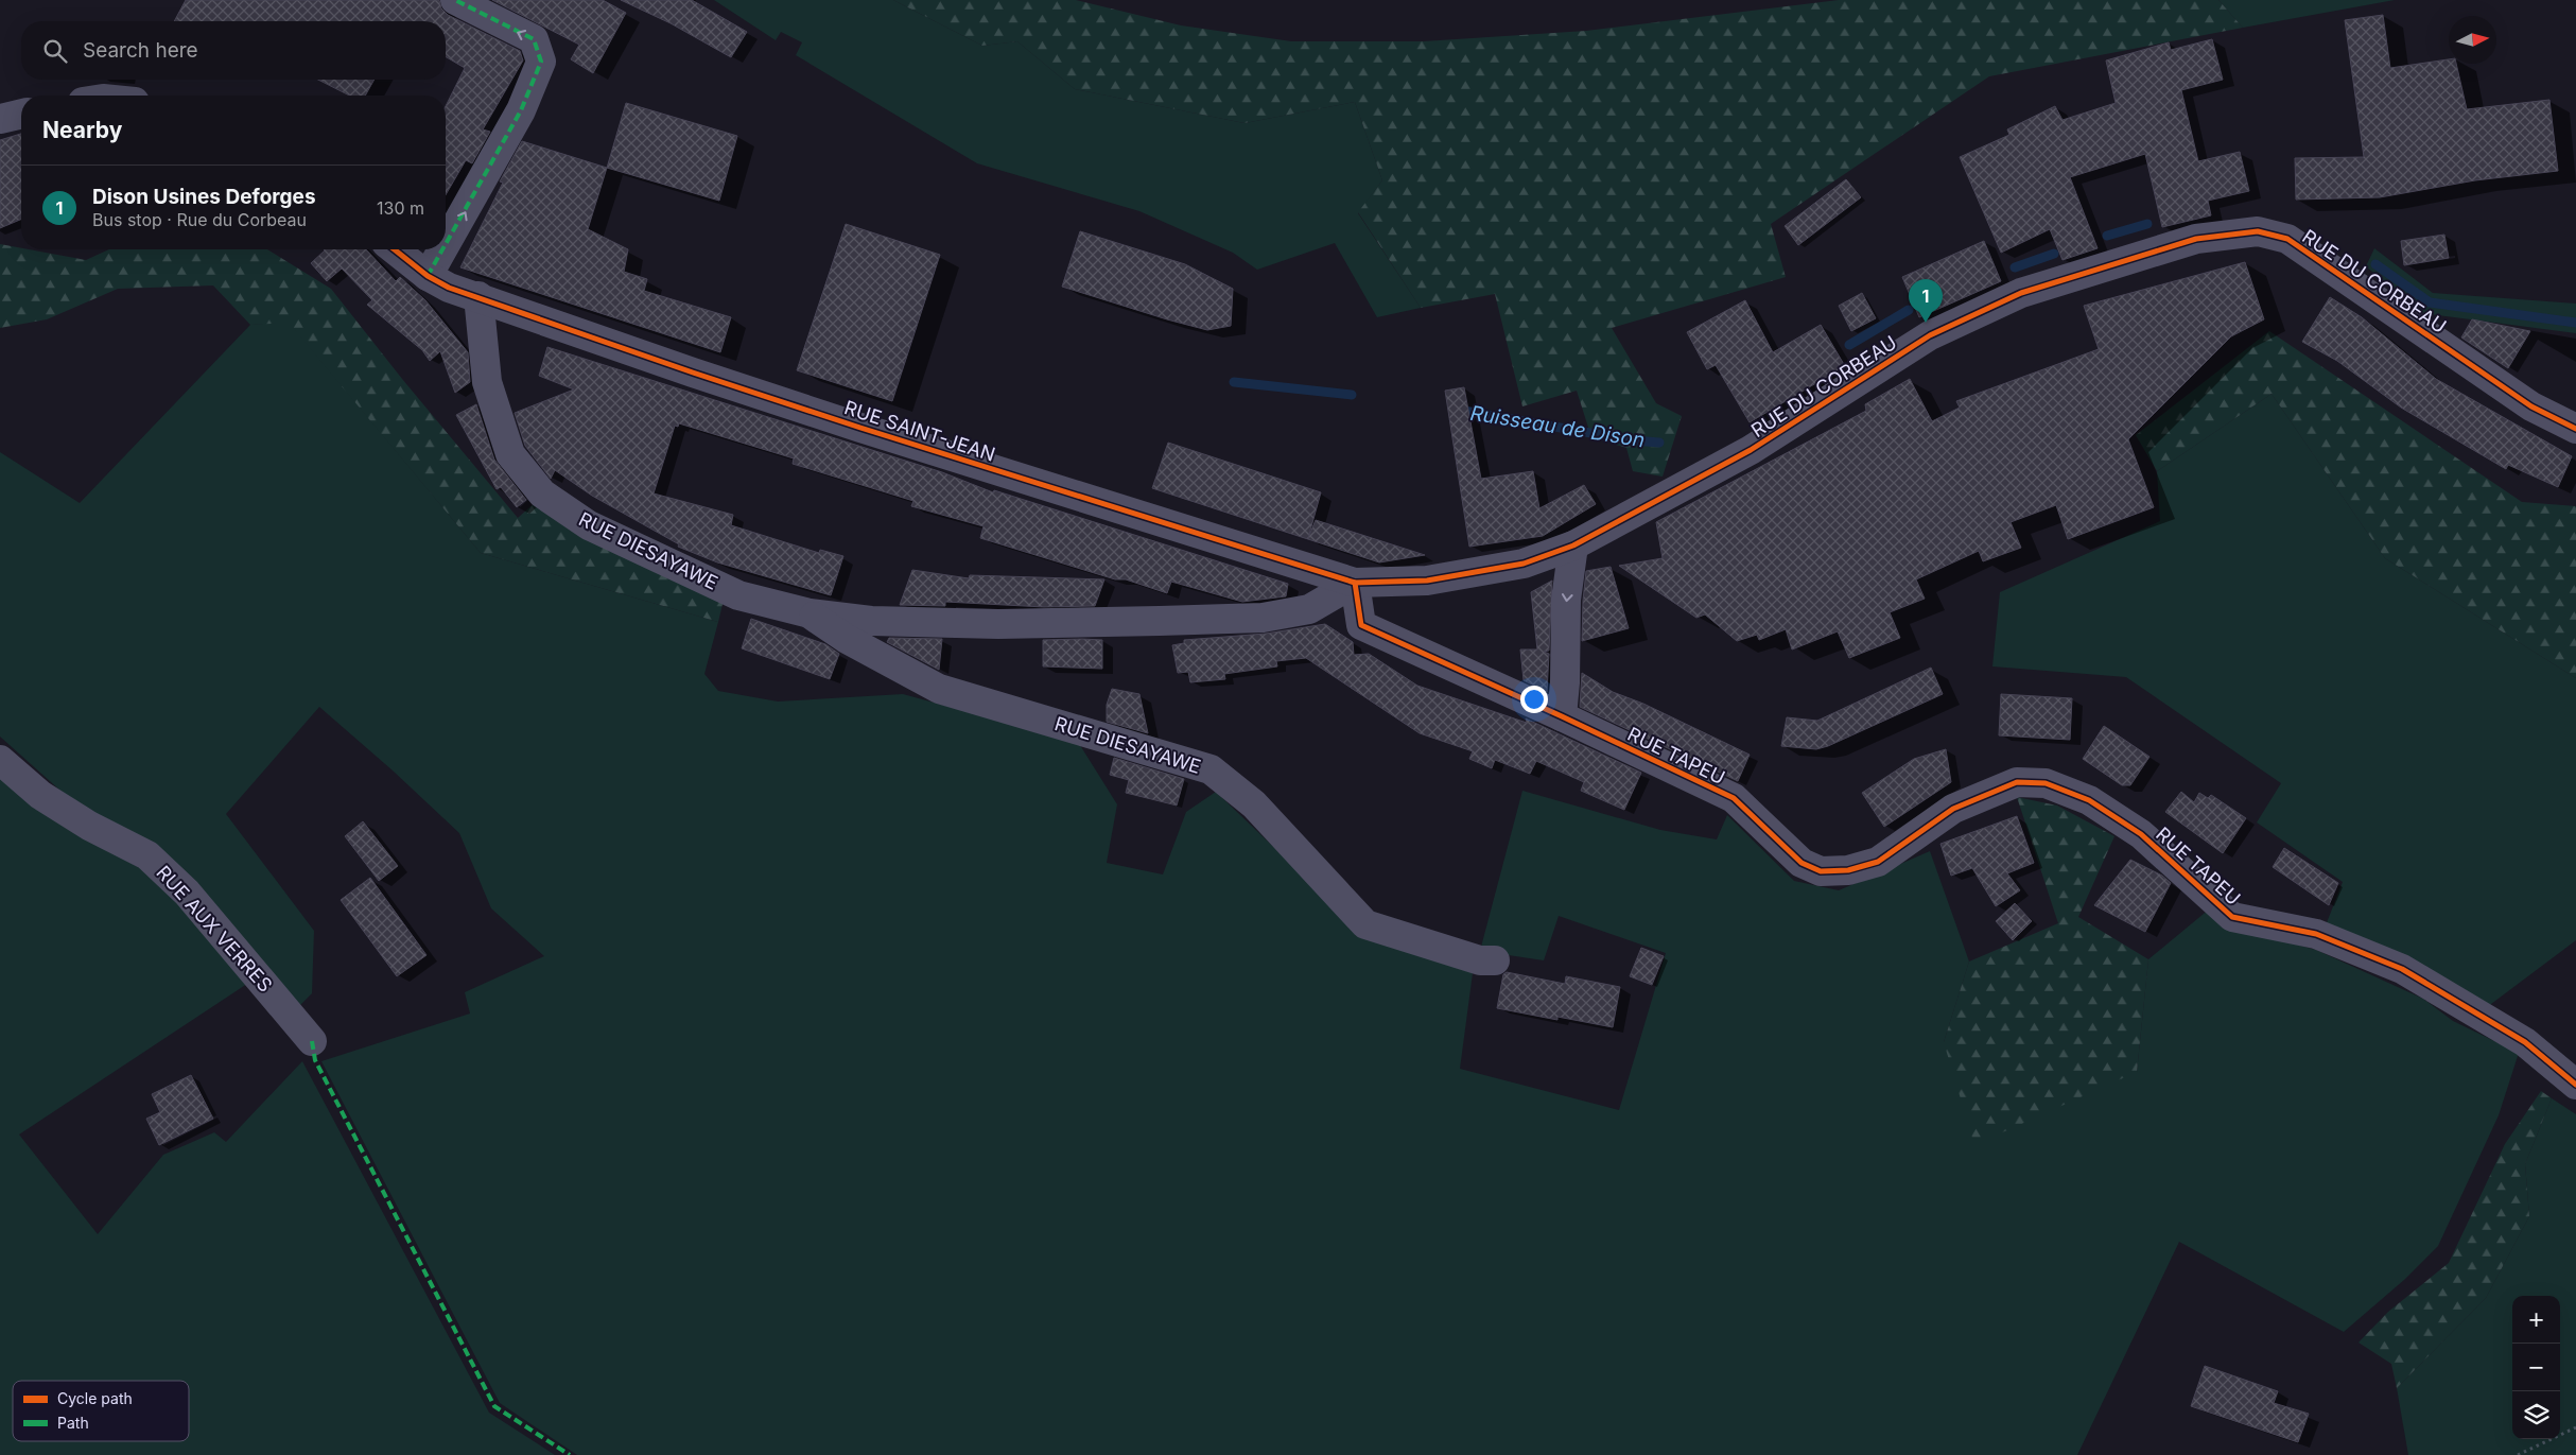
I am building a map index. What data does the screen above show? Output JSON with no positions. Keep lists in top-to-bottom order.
{
  "streets": {
    "street": [
      "RUE DU CORBEAU",
      "RUE SAINT-JEAN",
      "RUE DIESAYAWE",
      "RUE TAPEU",
      "RUE AUX VERRES"
    ]
  },
  "crossings": [
    ["RUE DU CORBEAU", "RUE SAINT-JEAN"],
    ["RUE DU CORBEAU", "RUE DIESAYAWE"],
    ["RUE DU CORBEAU", "RUE TAPEU"],
    ["RUE SAINT-JEAN", "RUE DIESAYAWE"],
    ["RUE SAINT-JEAN", "RUE TAPEU"],
    ["RUE DIESAYAWE", "RUE TAPEU"]
  ],
  "water": ["Ruisseau de Dison"],
  "legend": ["Cycle path", "Path"],
  "north": "right",
  "page": {
    "search": "Search here",
    "heading": "Nearby",
    "list": [
      {
        "mark": "1",
        "name": "Dison Usines Deforges",
        "note": "Bus stop · Rue du Corbeau",
        "value": "130 m"
      }
    ],
    "pins": "1",
    "map_buttons": ["+", "−"]
  }
}
